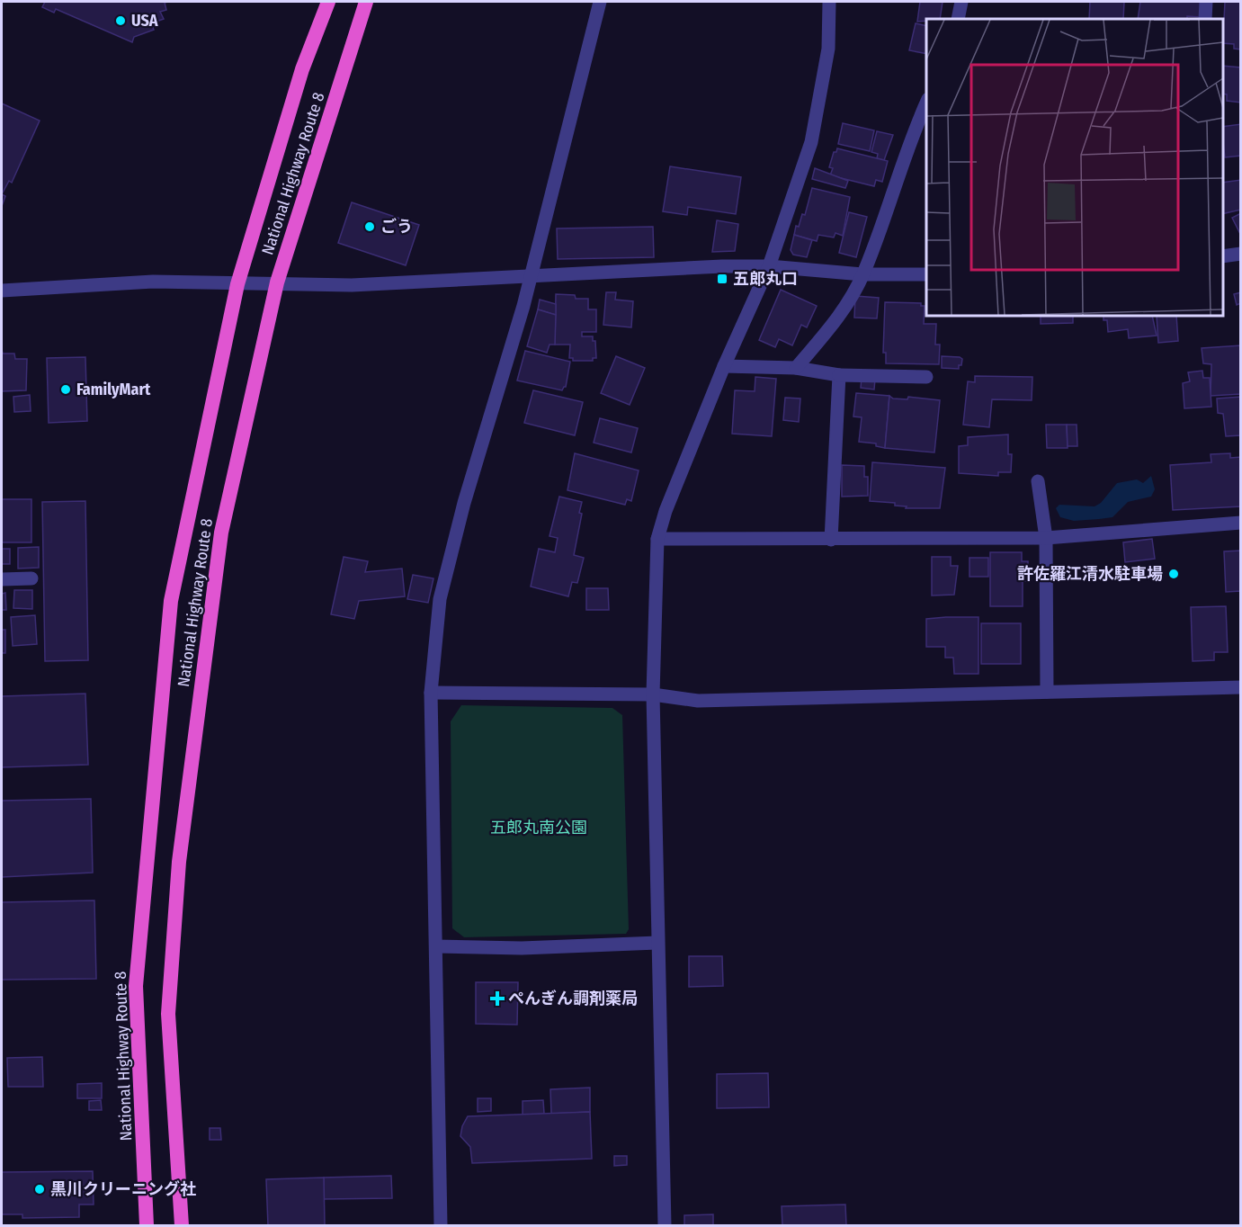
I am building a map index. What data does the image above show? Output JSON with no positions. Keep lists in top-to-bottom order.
{
  "streets": {
    "highway": ["National Highway Route 8"]
  },
  "parks": ["五郎丸南公園"],
  "places": {
    "other": [
      "USA",
      "ごう",
      "FamilyMart",
      "許佐羅江清水駐車場",
      "黒川クリーニング社"
    ],
    "transit": ["五郎丸口"],
    "health": ["ぺんぎん調剤薬局"]
  }
}
